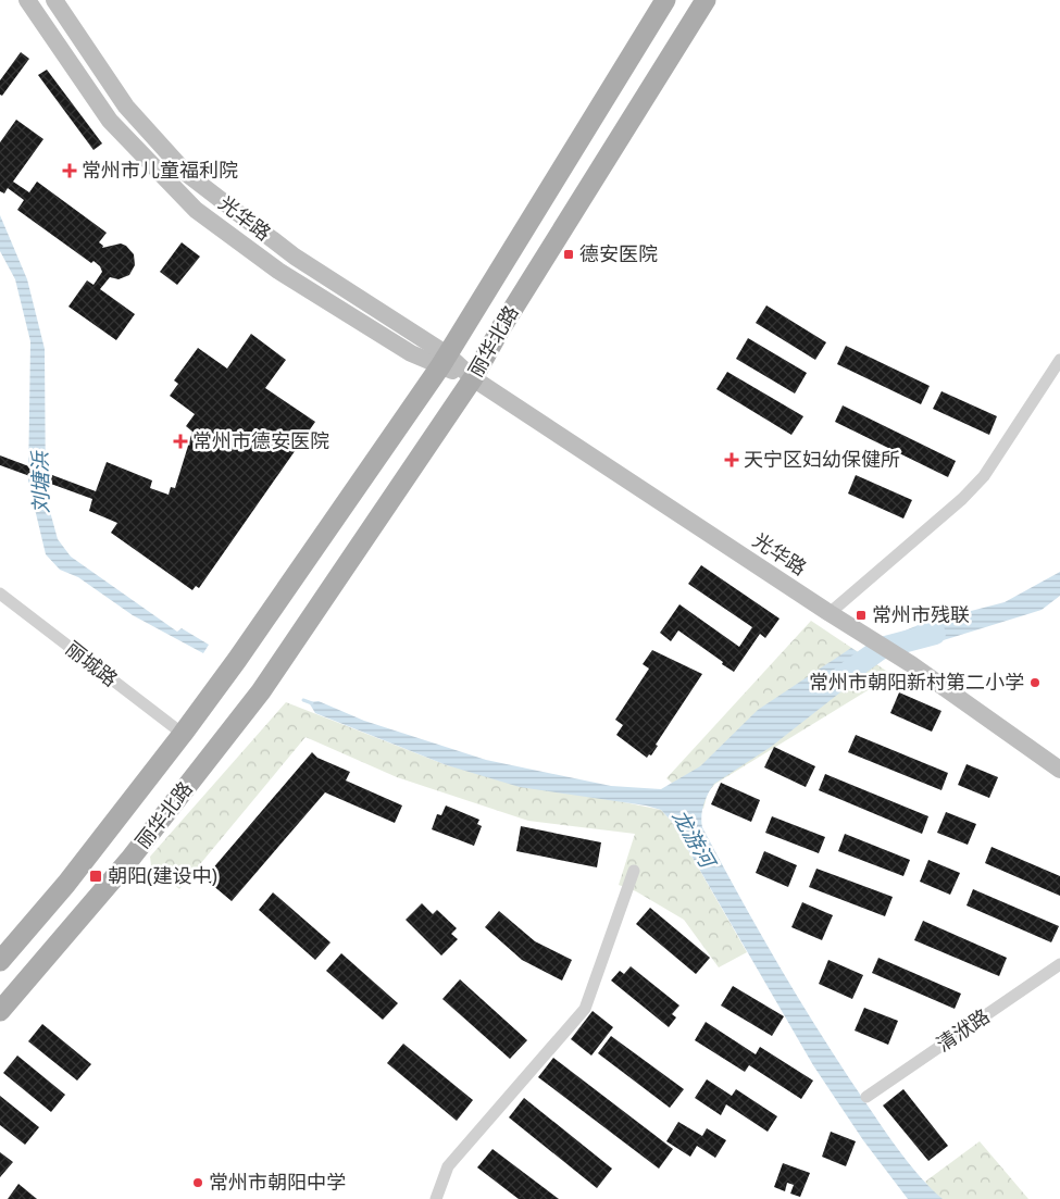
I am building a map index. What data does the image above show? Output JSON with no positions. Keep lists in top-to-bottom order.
{
  "streets": {
    "main road": ["光华路", "丽华北路"],
    "street": ["丽城路", "清洑路"]
  },
  "crossings": [
    ["光华路", "丽华北路"],
    ["丽华北路", "丽城路"]
  ],
  "water": ["刘塘浜", "龙游河"],
  "places": {
    "health": ["常州市儿童福利院", "常州市德安医院", "天宁区妇幼保健所"],
    "transit": ["德安医院", "常州市残联", "朝阳(建设中)"],
    "other": ["常州市朝阳新村第二小学", "常州市朝阳中学"]
  }
}
